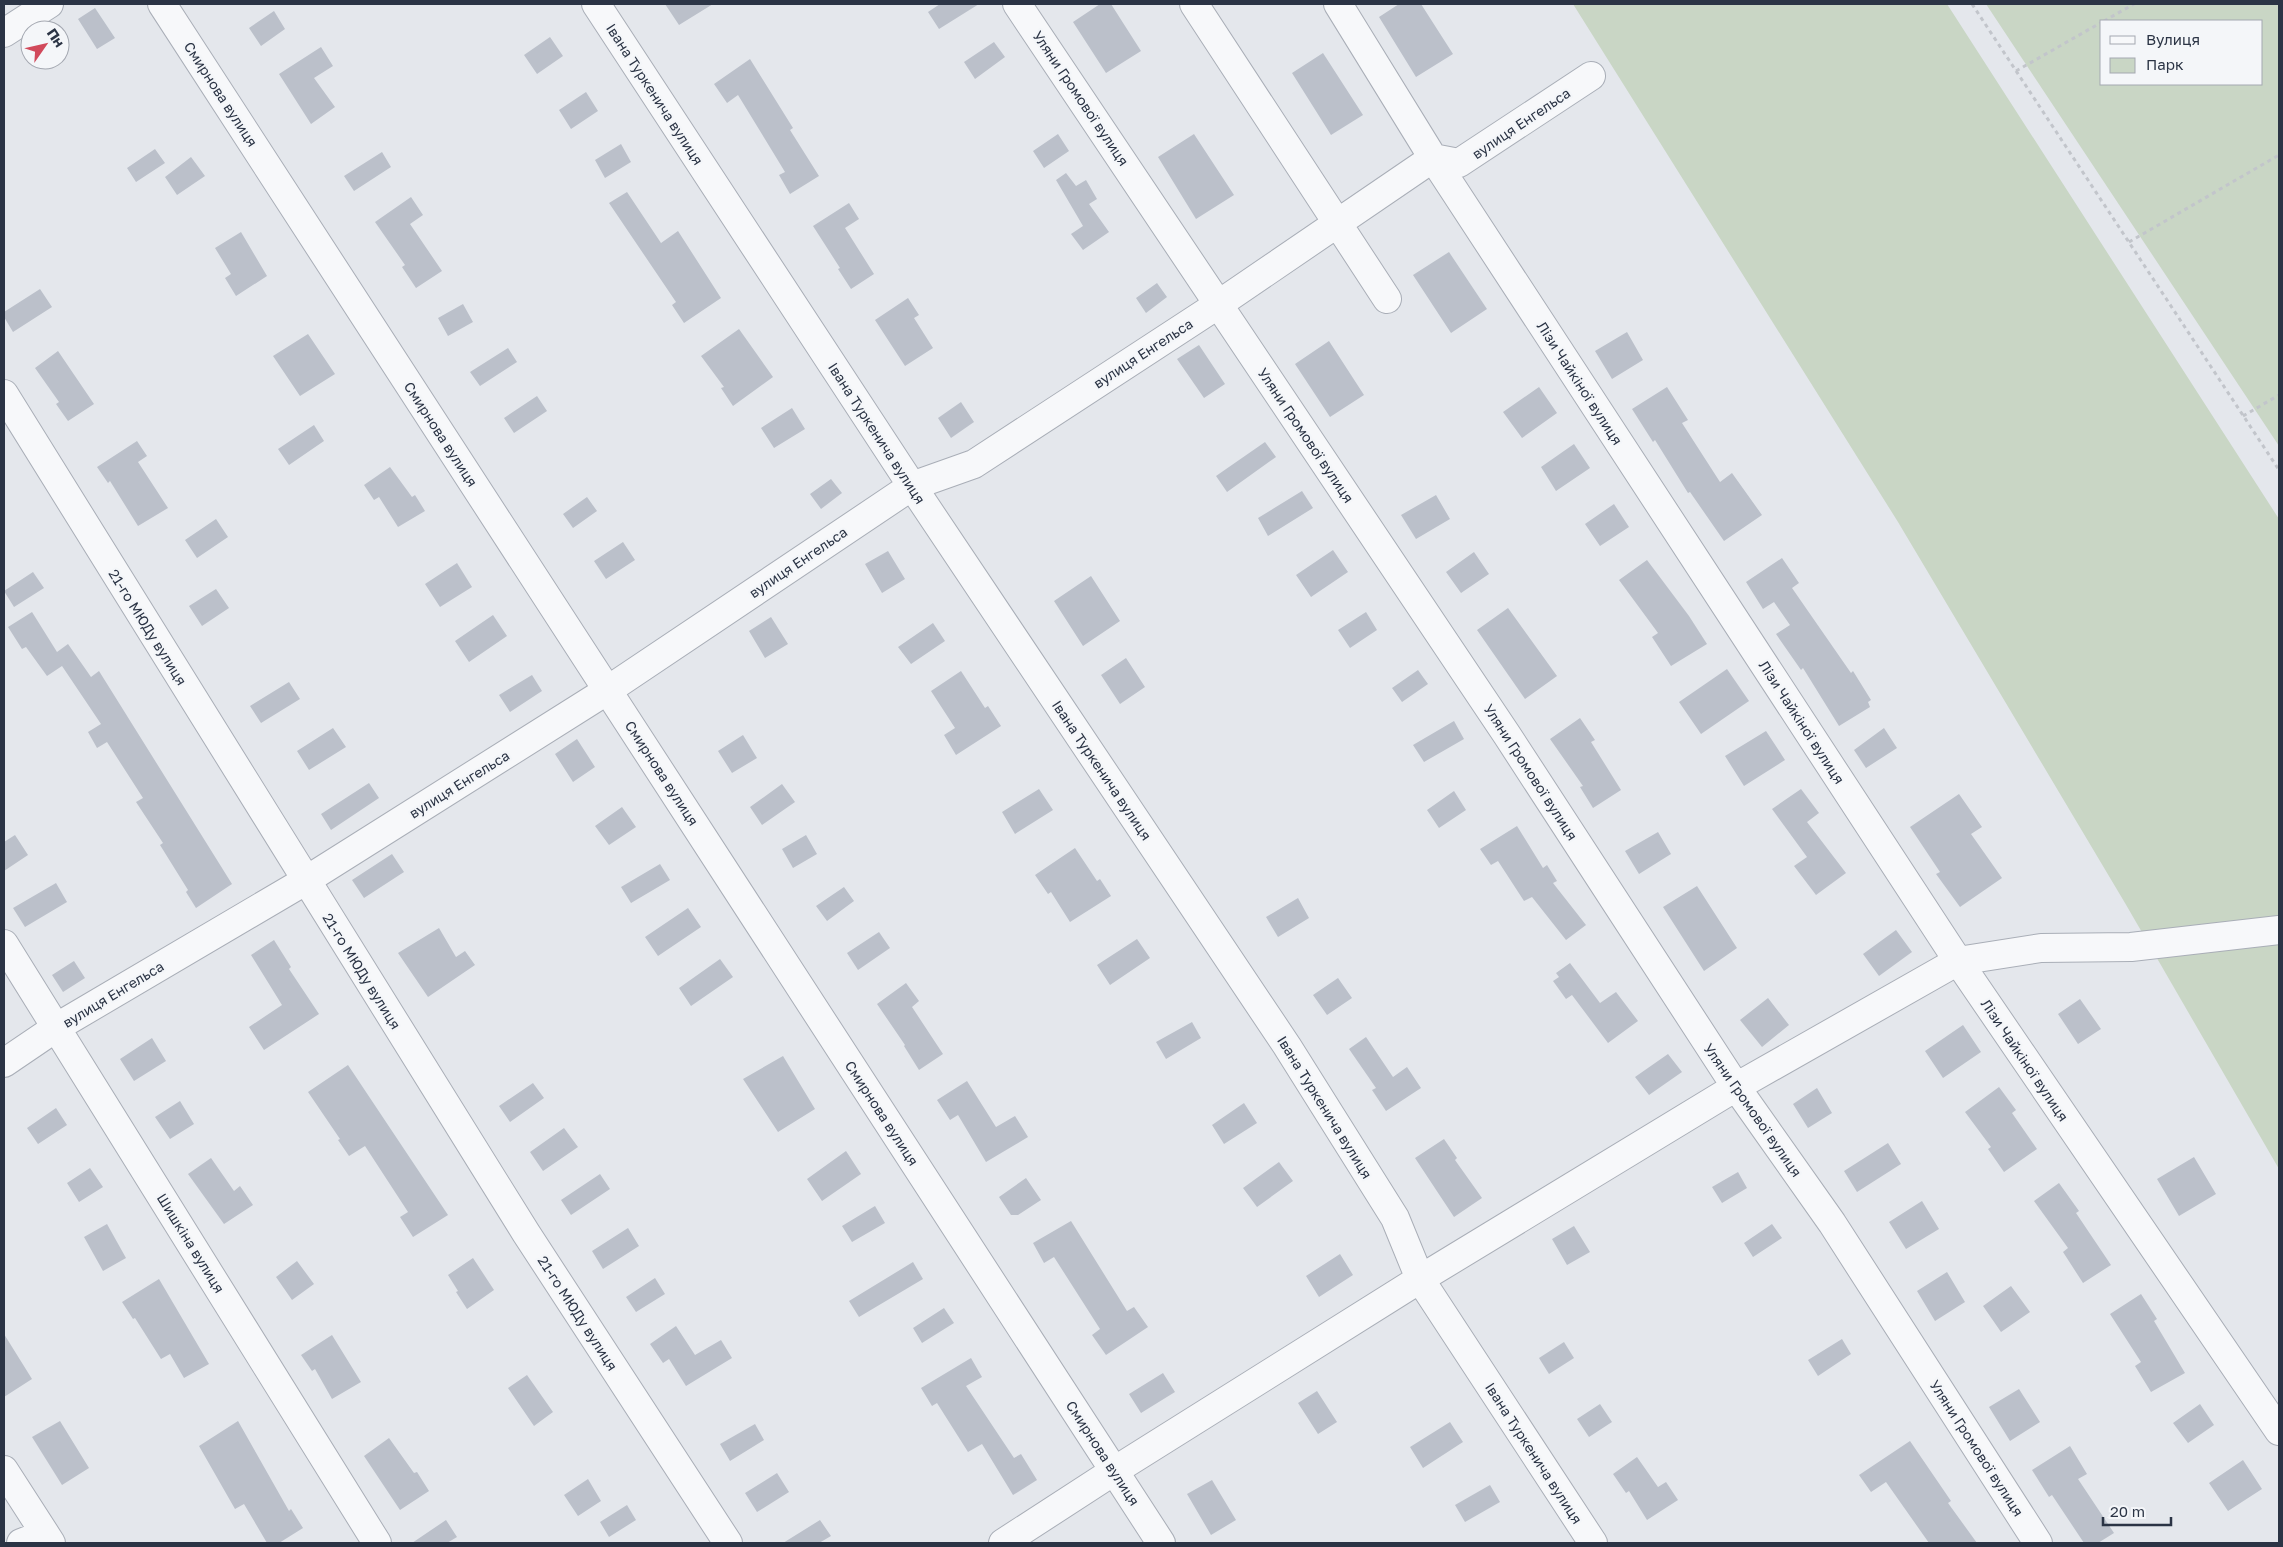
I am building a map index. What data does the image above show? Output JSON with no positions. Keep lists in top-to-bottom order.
{
  "streets": {
    "street": [
      "Смирнова вулиця",
      "Івана Туркенича вулиця",
      "Уляни Громової вулиця",
      "вулиця Енгельса",
      "Лізи Чайкіної вулиця",
      "21-го МЮДу вулиця",
      "Шишкіна вулиця"
    ]
  },
  "crossings": [
    ["Смирнова вулиця", "вулиця Енгельса"],
    ["Івана Туркенича вулиця", "вулиця Енгельса"],
    ["Уляни Громової вулиця", "вулиця Енгельса"],
    ["вулиця Енгельса", "Лізи Чайкіної вулиця"],
    ["вулиця Енгельса", "21-го МЮДу вулиця"],
    ["вулиця Енгельса", "Шишкіна вулиця"]
  ],
  "legend": ["Вулиця", "Парк"],
  "scale_bar": "20 m",
  "north": "top right"
}
